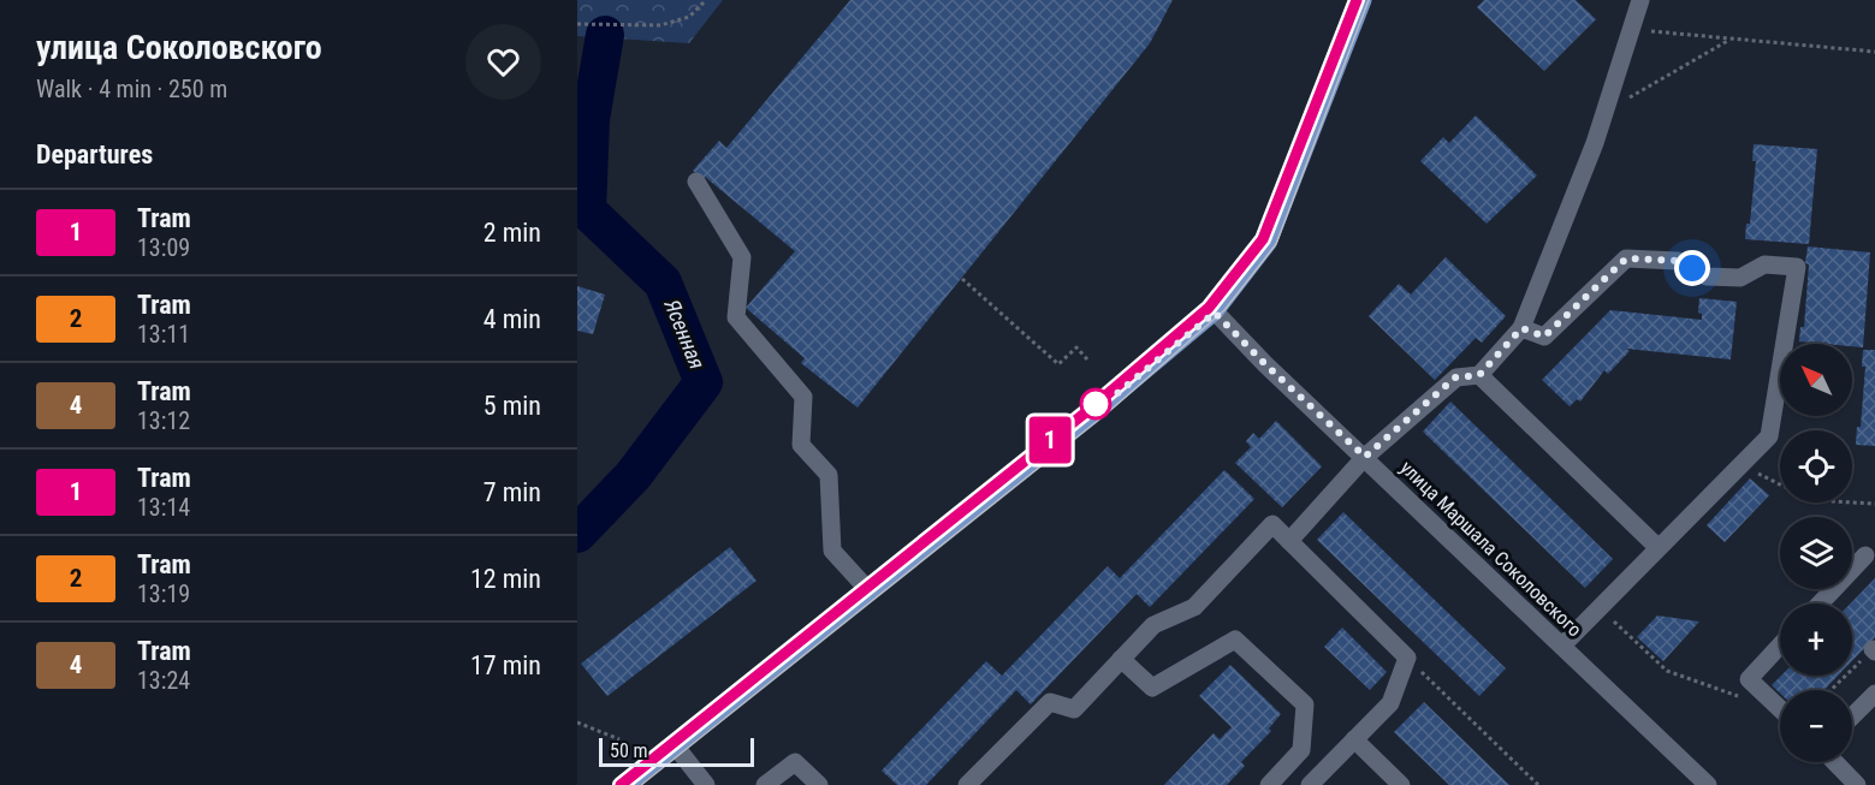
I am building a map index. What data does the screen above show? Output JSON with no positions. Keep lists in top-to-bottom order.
{
  "streets": {
    "street": ["улица Маршала Соколовского"]
  },
  "water": ["Ясенная"],
  "lines": ["tram line 1"],
  "scale_bar": "50 m",
  "north": "top left",
  "page": {
    "heading": [
      ["улица Соколовского", "Walk · 4 min · 250 m"],
      "Departures"
    ],
    "on_map": "1",
    "list": [
      {
        "mark": "1",
        "name": "Tram",
        "note": "13:09",
        "value": "2 min"
      },
      {
        "mark": "2",
        "name": "Tram",
        "note": "13:11",
        "value": "4 min"
      },
      {
        "mark": "4",
        "name": "Tram",
        "note": "13:12",
        "value": "5 min"
      },
      {
        "mark": "1",
        "name": "Tram",
        "note": "13:14",
        "value": "7 min"
      },
      {
        "mark": "2",
        "name": "Tram",
        "note": "13:19",
        "value": "12 min"
      },
      {
        "mark": "4",
        "name": "Tram",
        "note": "13:24",
        "value": "17 min"
      }
    ],
    "map_buttons": ["+", "−"],
    "scale": "50 m"
  }
}
